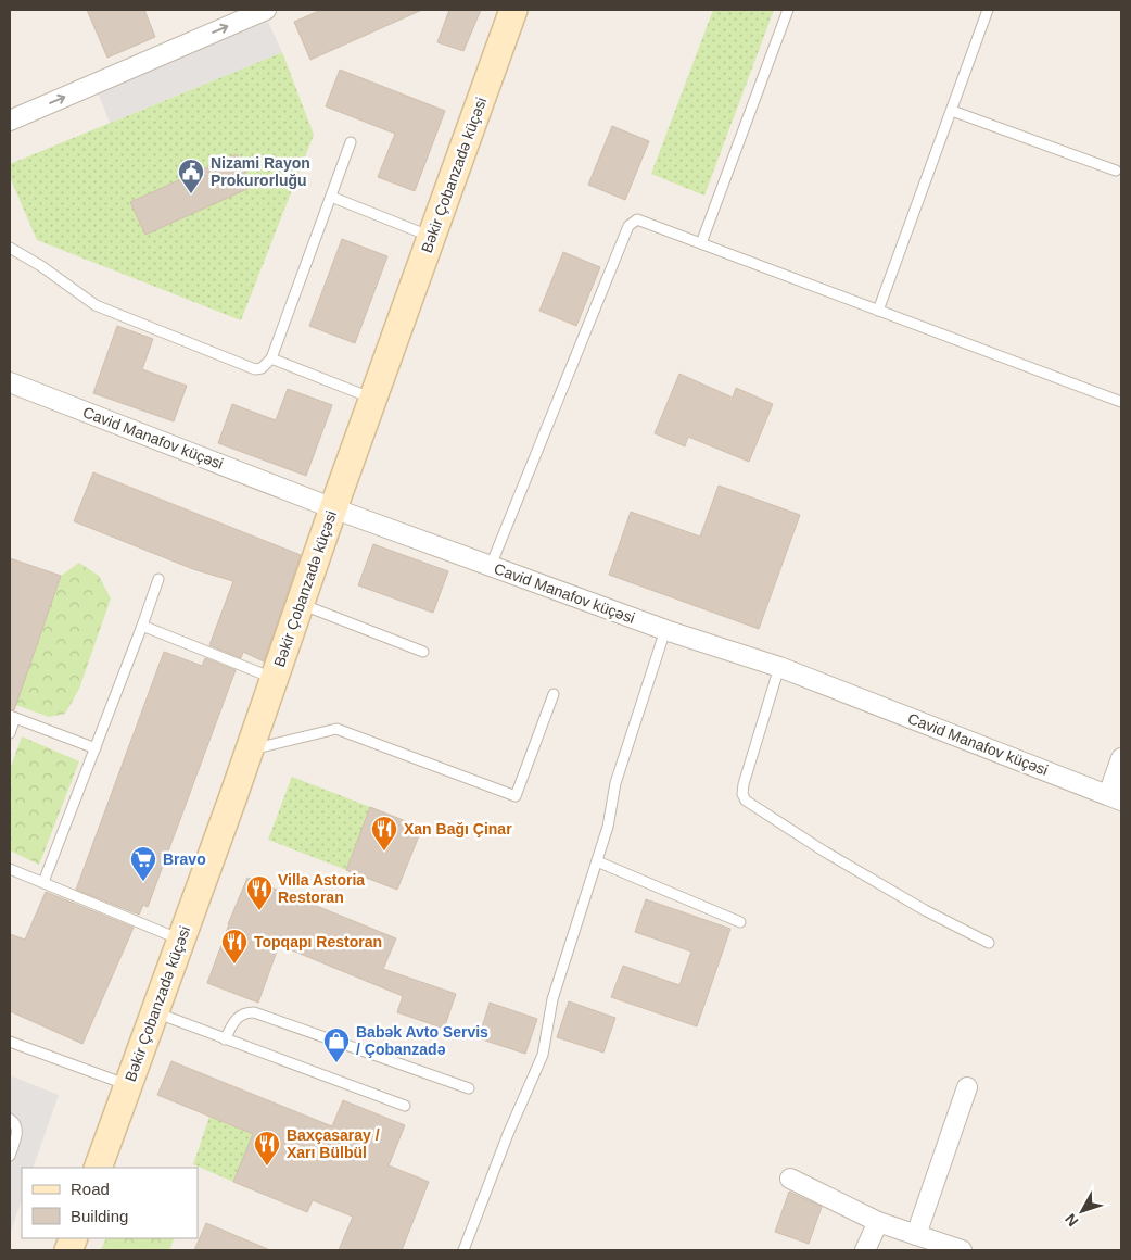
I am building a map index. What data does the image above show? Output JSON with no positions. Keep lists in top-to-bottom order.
{
  "streets": {
    "street": ["Bəkir Çobanzadə küçəsi", "Cavid Manafov küçəsi"]
  },
  "crossings": [
    ["Bəkir Çobanzadə küçəsi", "Cavid Manafov küçəsi"]
  ],
  "places": {
    "public building": ["Nizami Rayon Prokurorluğu"],
    "restaurant": [
      "Xan Bağı Çinar",
      "Villa Astoria Restoran",
      "Topqapı Restoran",
      "Baxçasaray / Xarı Bülbül"
    ],
    "supermarket": ["Bravo"],
    "shop": ["Babək Avto Servis / Çobanzadə"]
  },
  "legend": ["Road", "Building"],
  "north": "bottom left"
}
